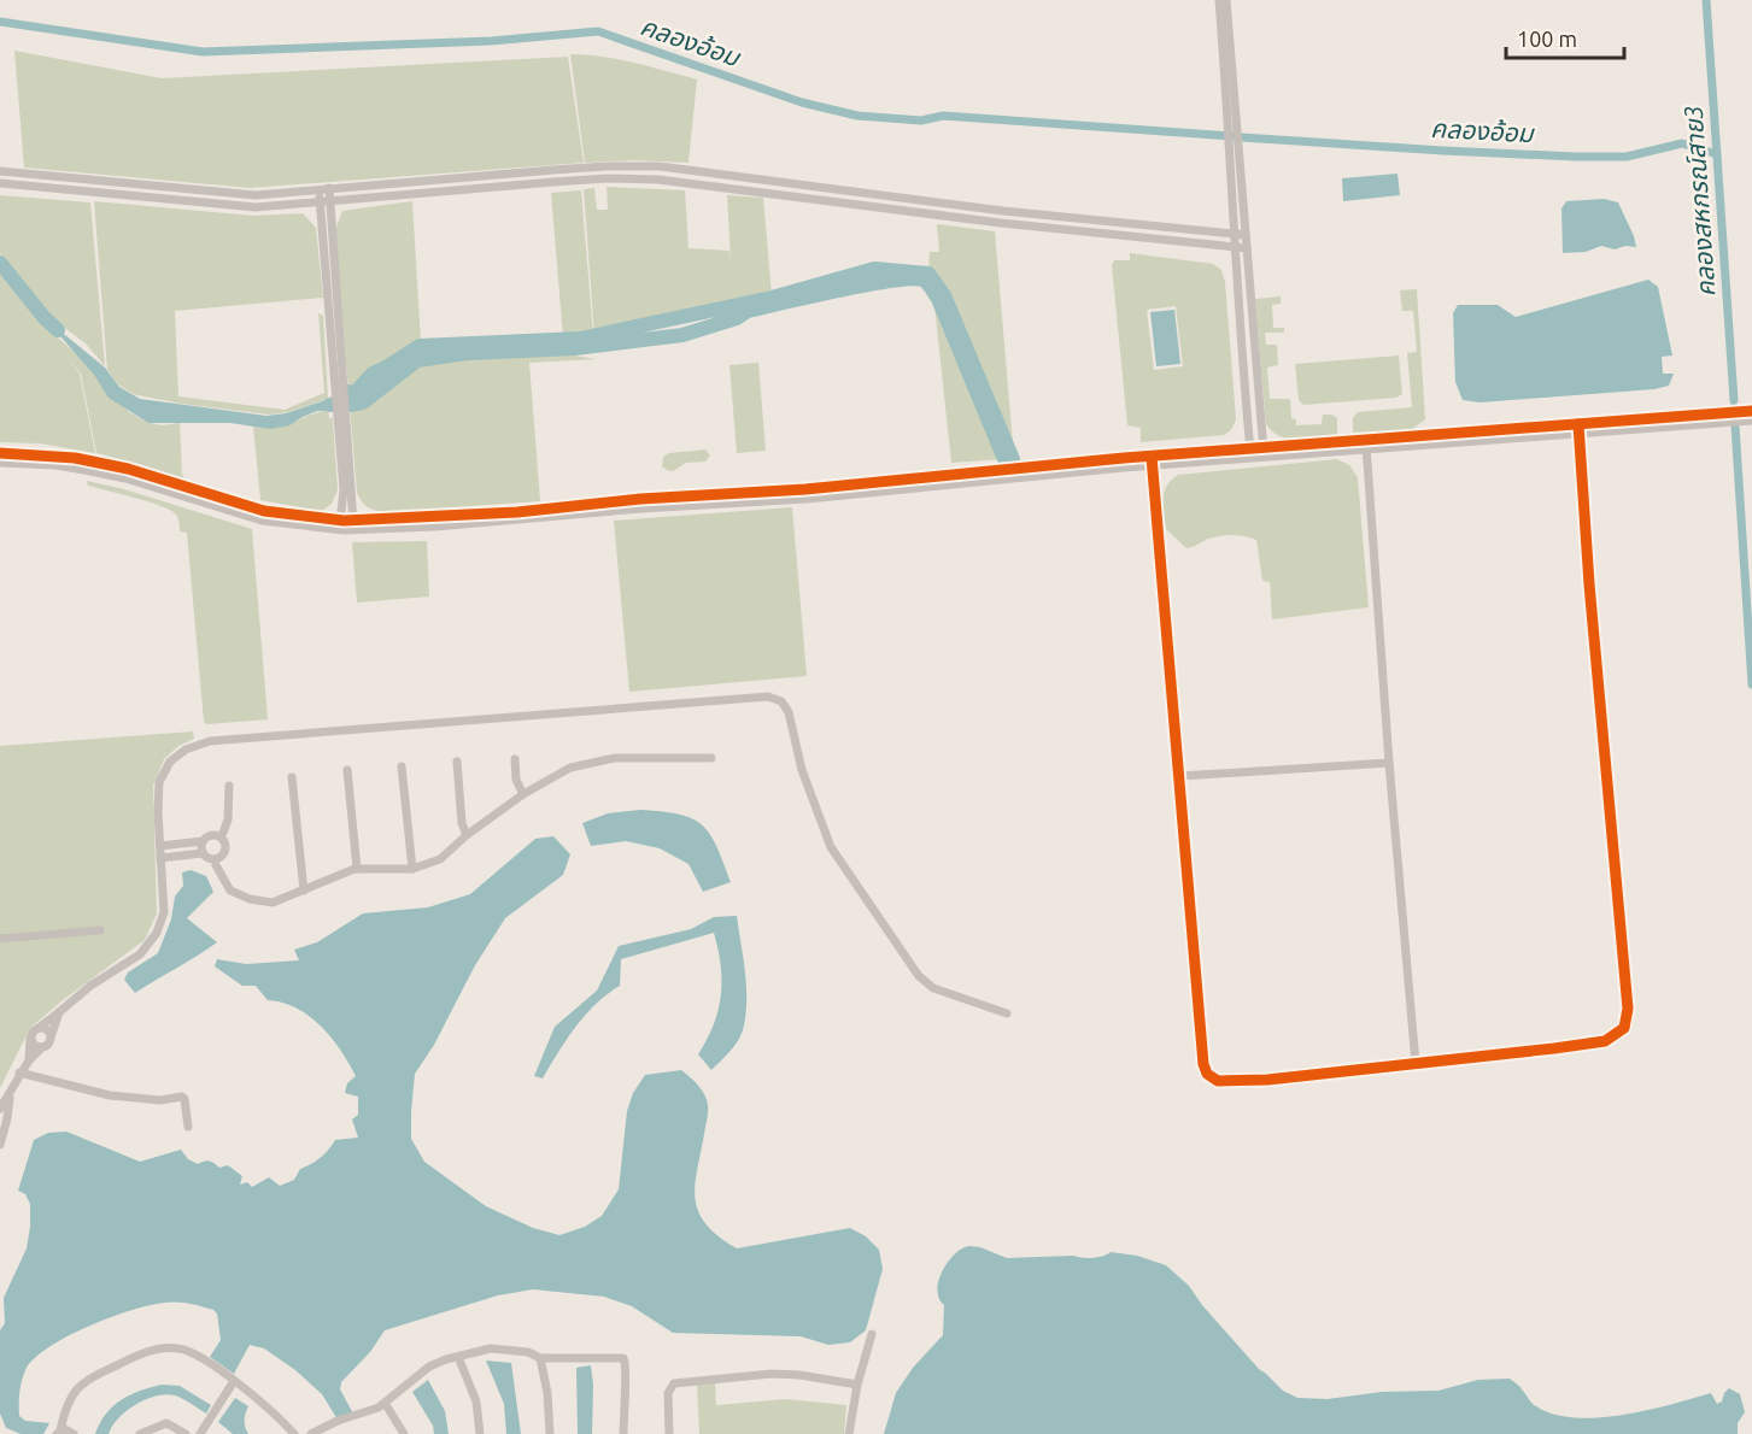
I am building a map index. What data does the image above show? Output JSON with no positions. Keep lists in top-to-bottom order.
{
  "water": ["คลองอ้อม", "คลองสหกรณ์สาย3"],
  "scale_bar": "100 m"
}
